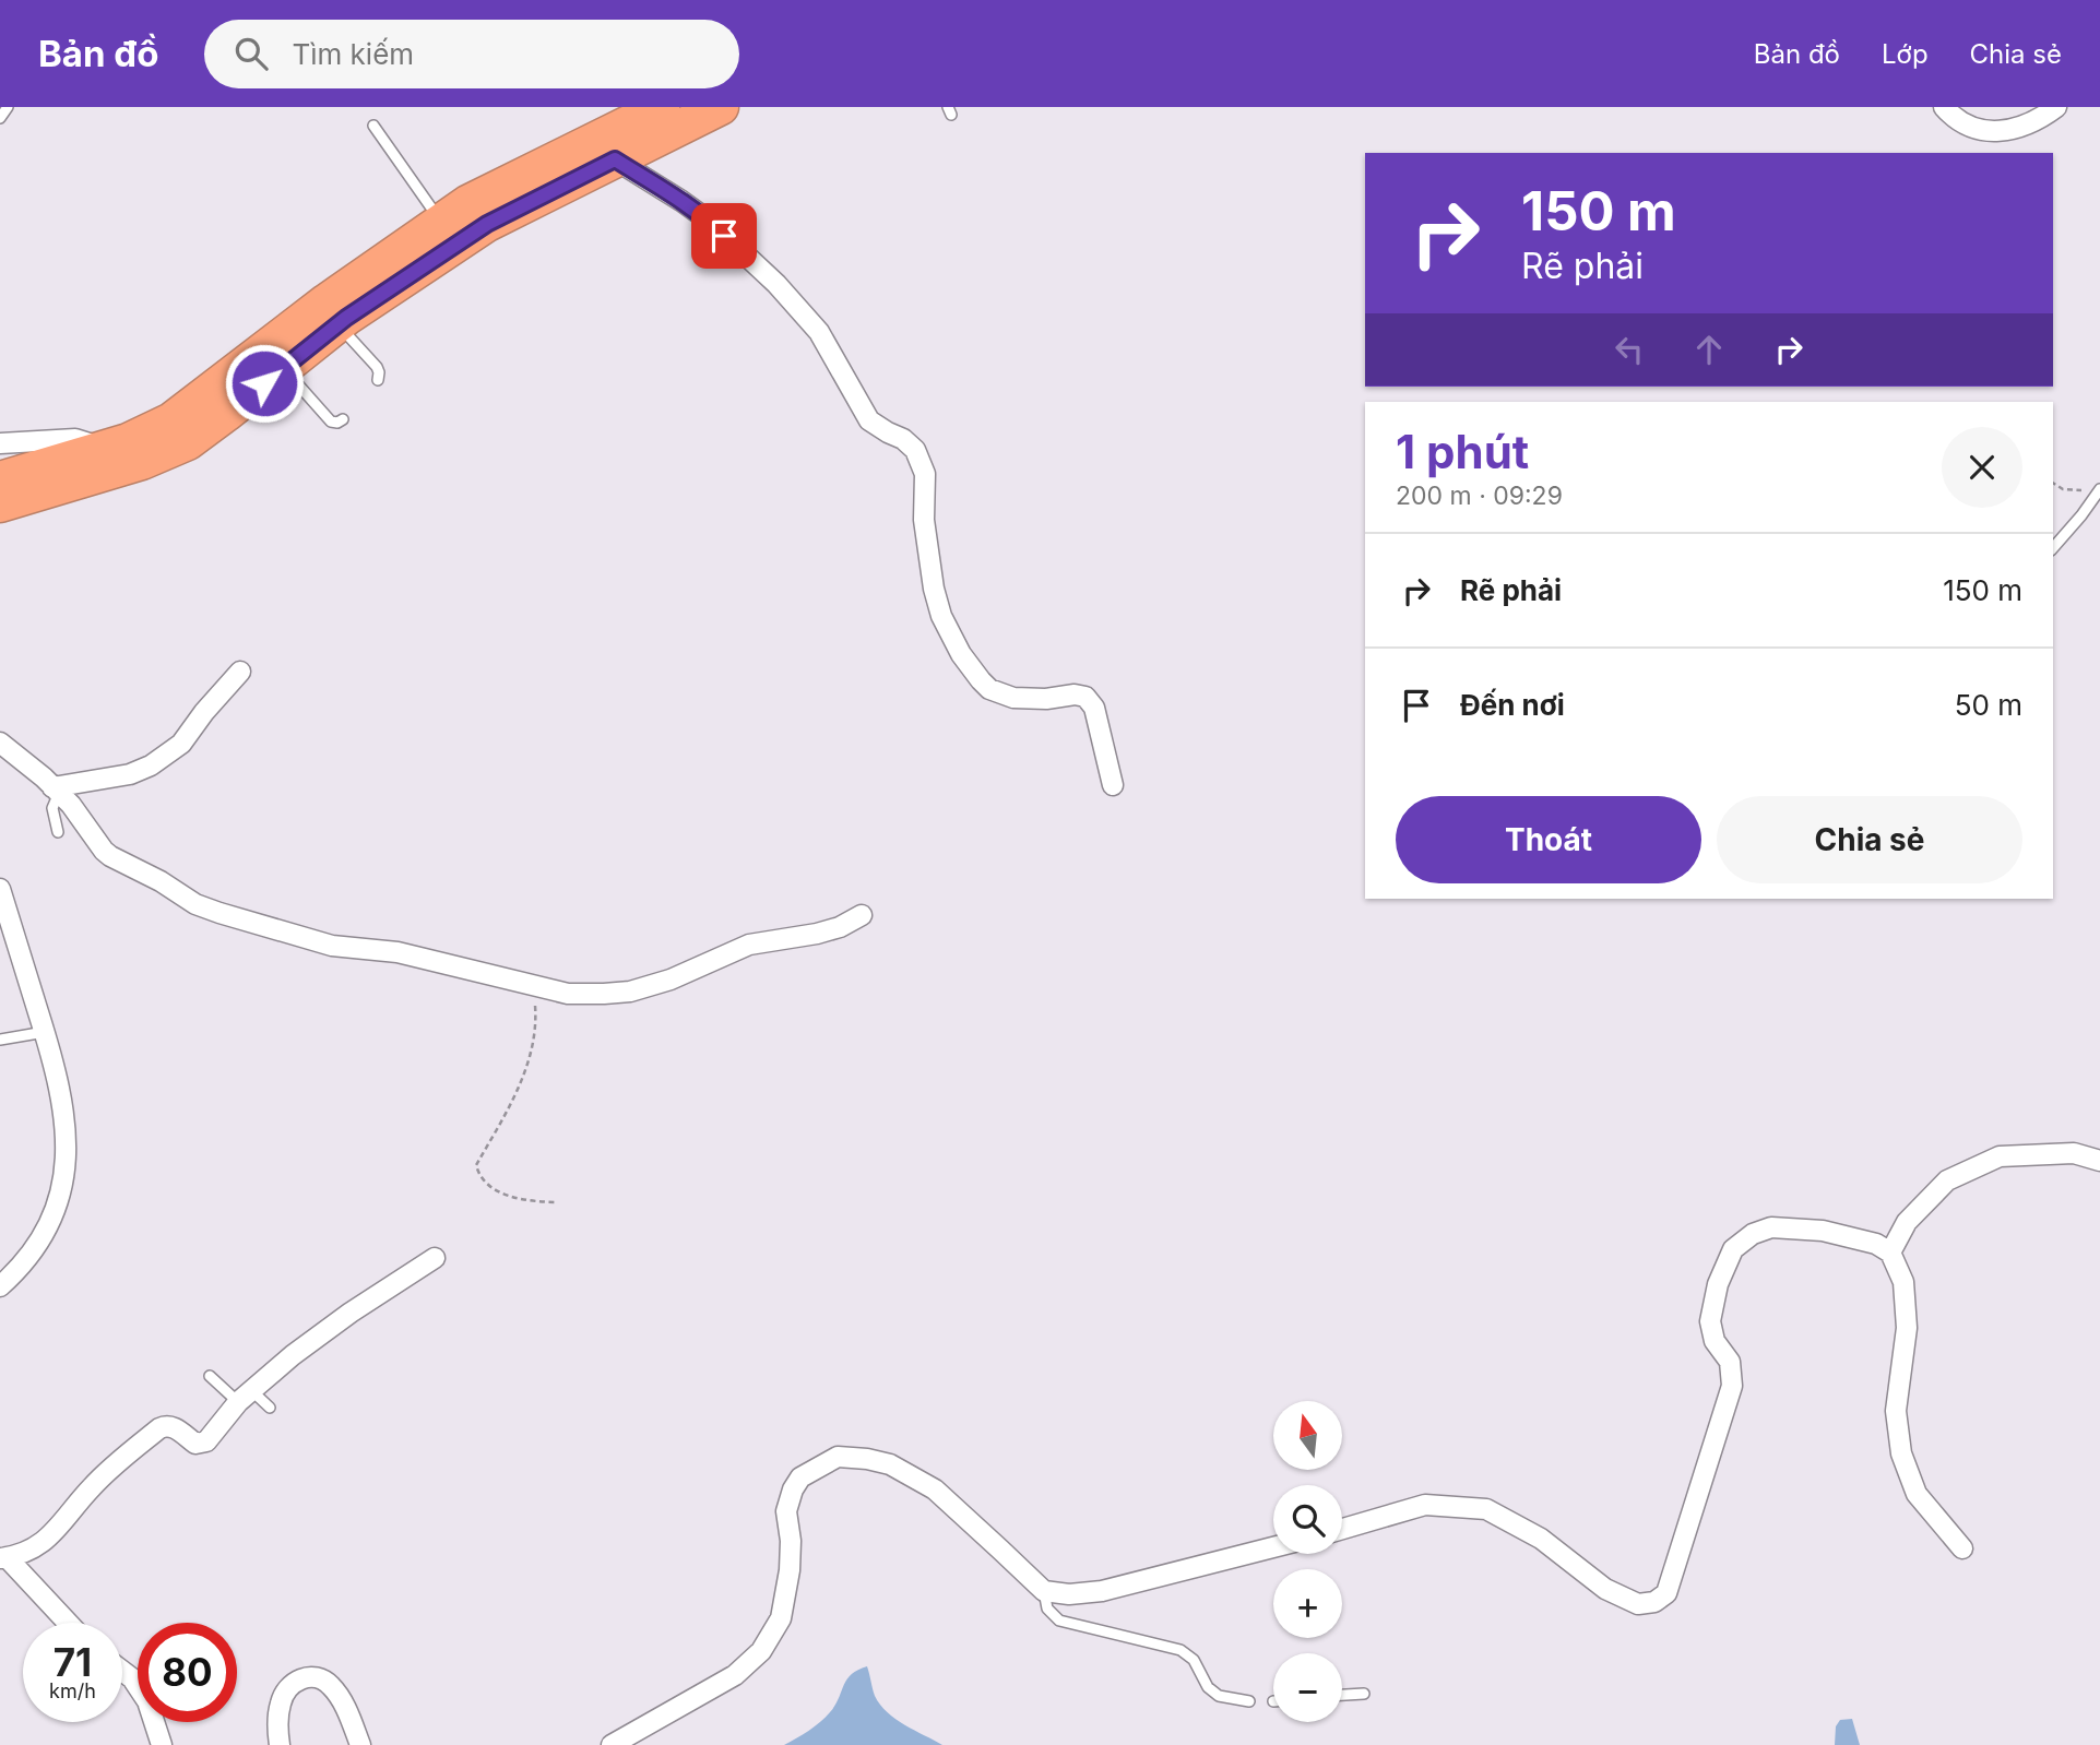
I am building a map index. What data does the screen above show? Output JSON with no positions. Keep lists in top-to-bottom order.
{
  "north": "top",
  "page": {
    "header": "Bản đồ",
    "search": "Tìm kiếm",
    "nav": ["Bản đồ", "Lớp", "Chia sẻ"],
    "turn": ["150 m", "Rẽ phải"],
    "heading": ["1 phút", "200 m · 09:29"],
    "list": [
      {
        "name": "Rẽ phải",
        "value": "150 m"
      },
      {
        "name": "Đến nơi",
        "value": "50 m"
      }
    ],
    "buttons": ["Thoát", "Chia sẻ"],
    "map_buttons": ["+", "−"],
    "speed": "71 km/h",
    "limit": "80"
  }
}
